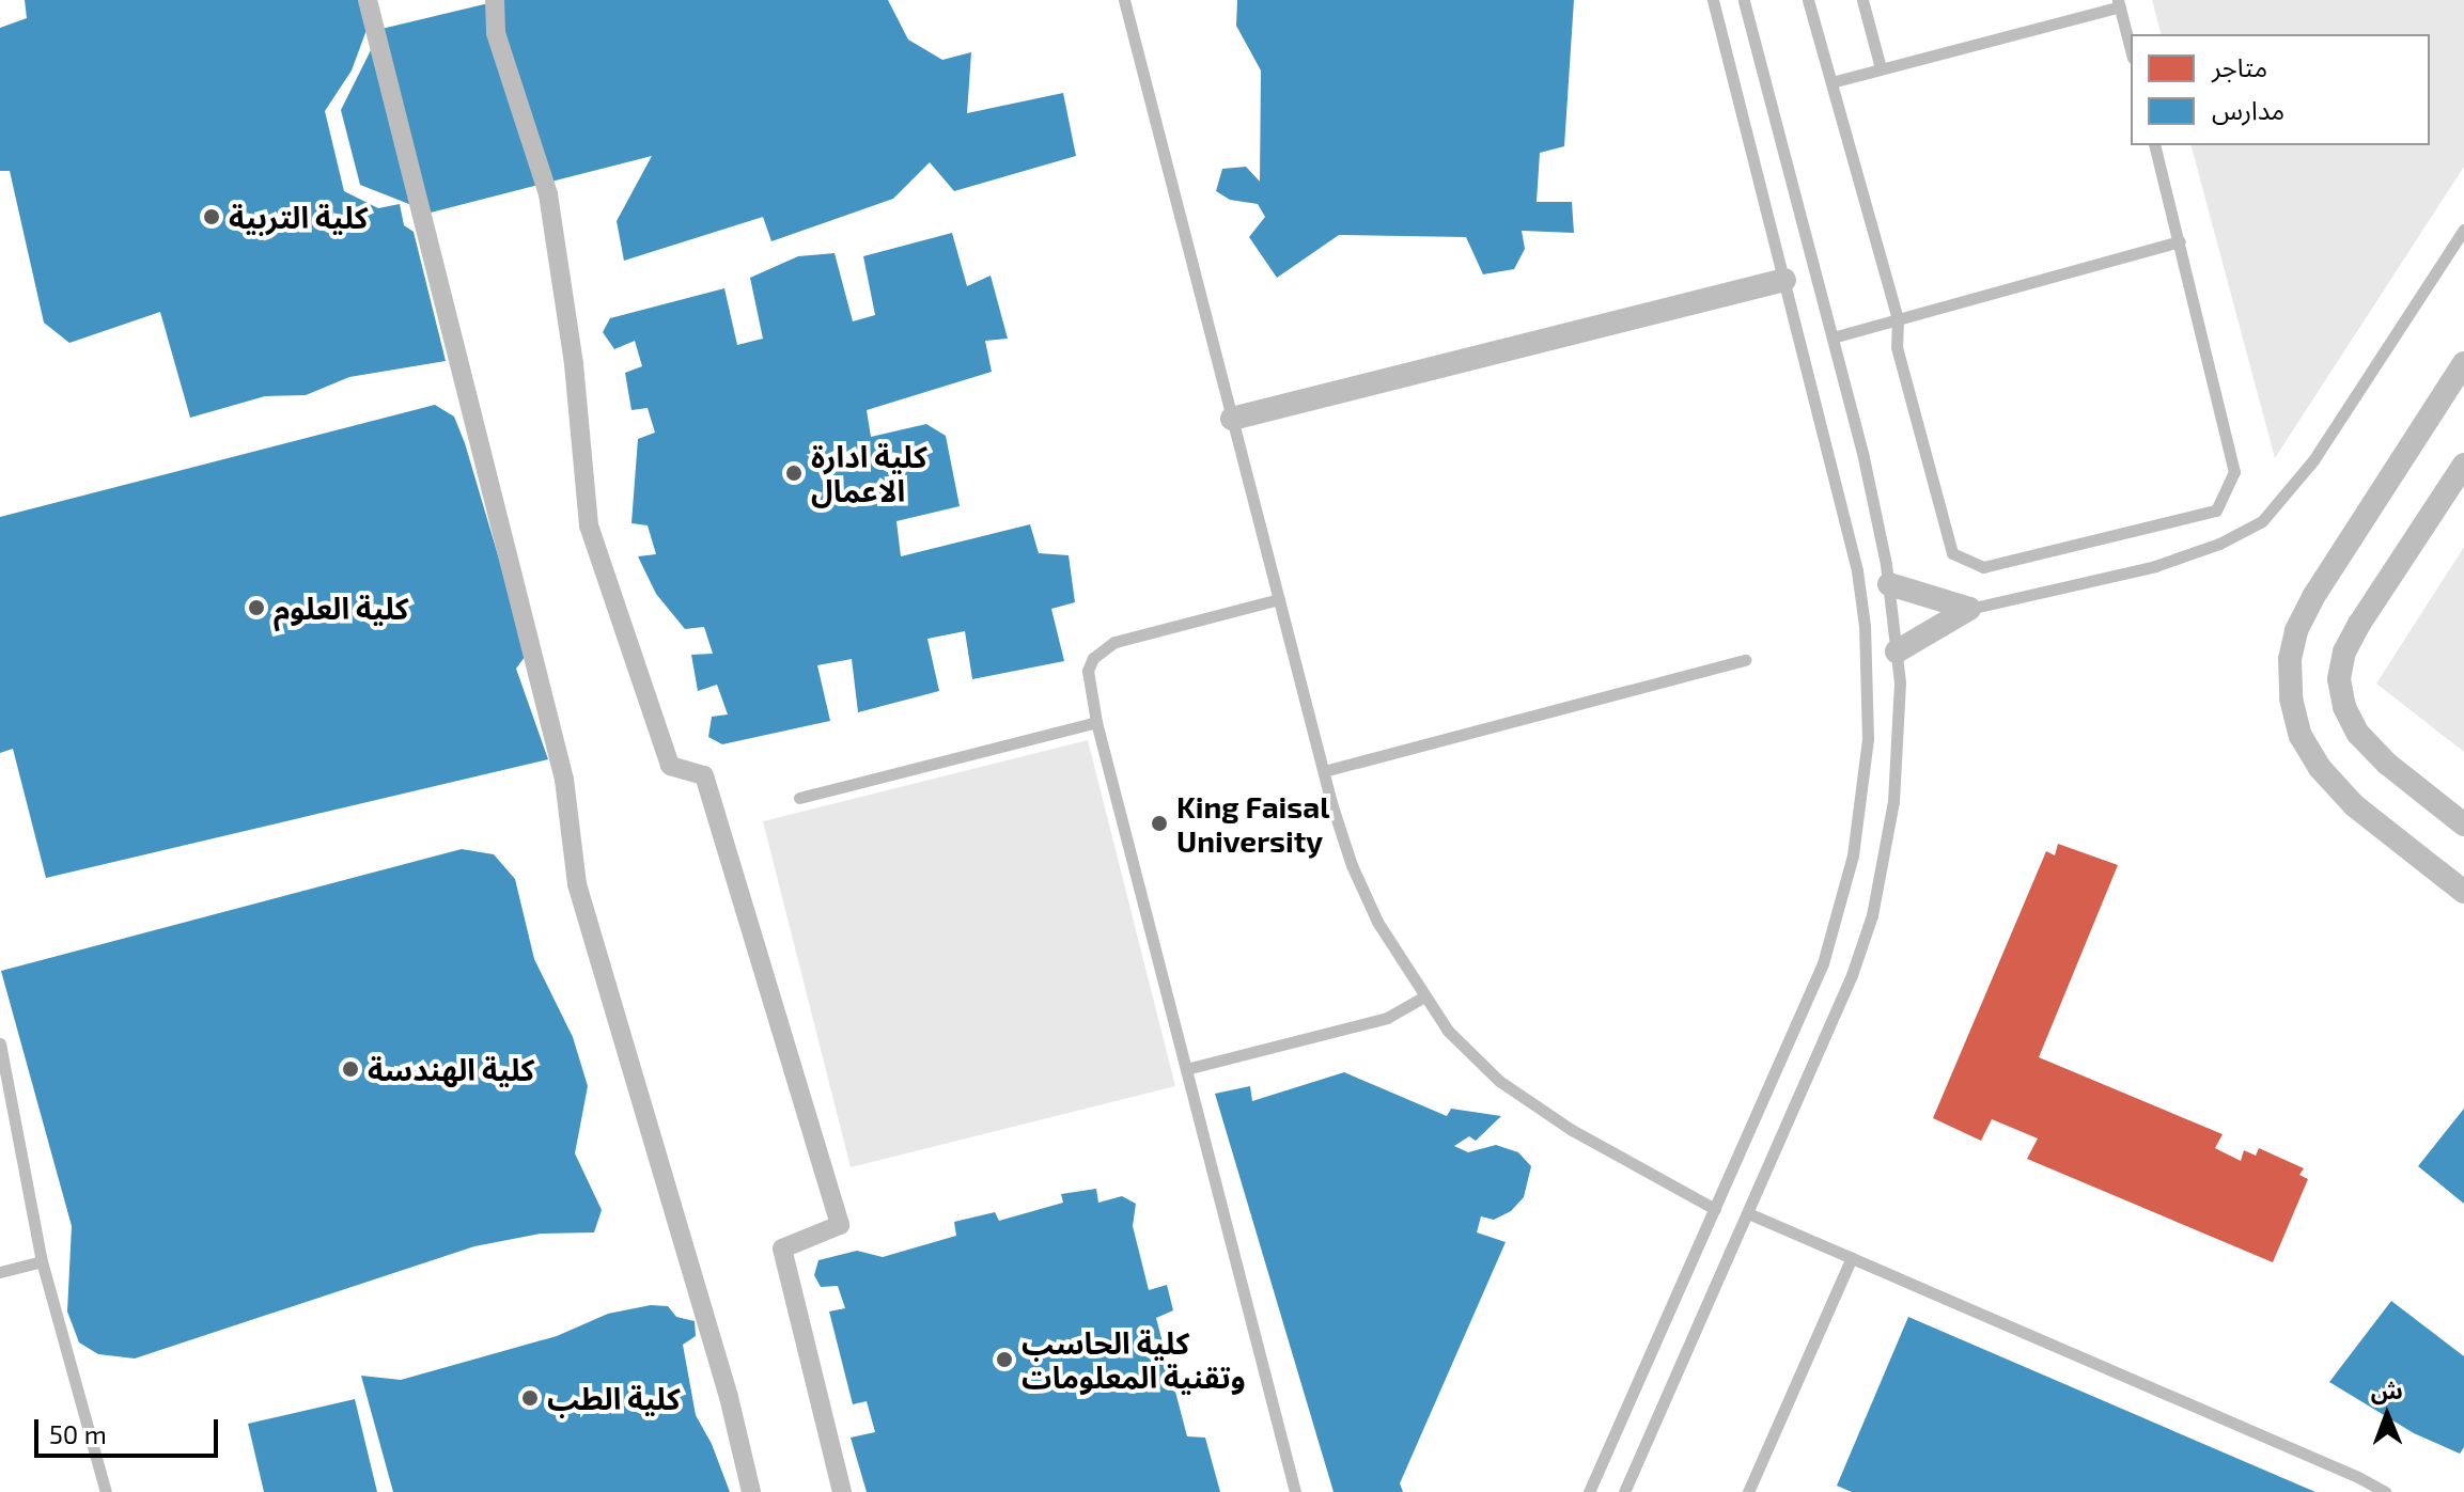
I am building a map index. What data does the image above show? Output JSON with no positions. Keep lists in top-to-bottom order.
{
  "places": [
    "كلية التربية",
    "كلية ادارة الاعمال",
    "كلية العلوم",
    "King Faisal University",
    "كلية الهندسة",
    "كلية الحاسب وتقنية المعلومات",
    "كلية الطب"
  ],
  "legend": ["متاجر", "مدارس"],
  "scale_bar": "50 m",
  "north": "top"
}
